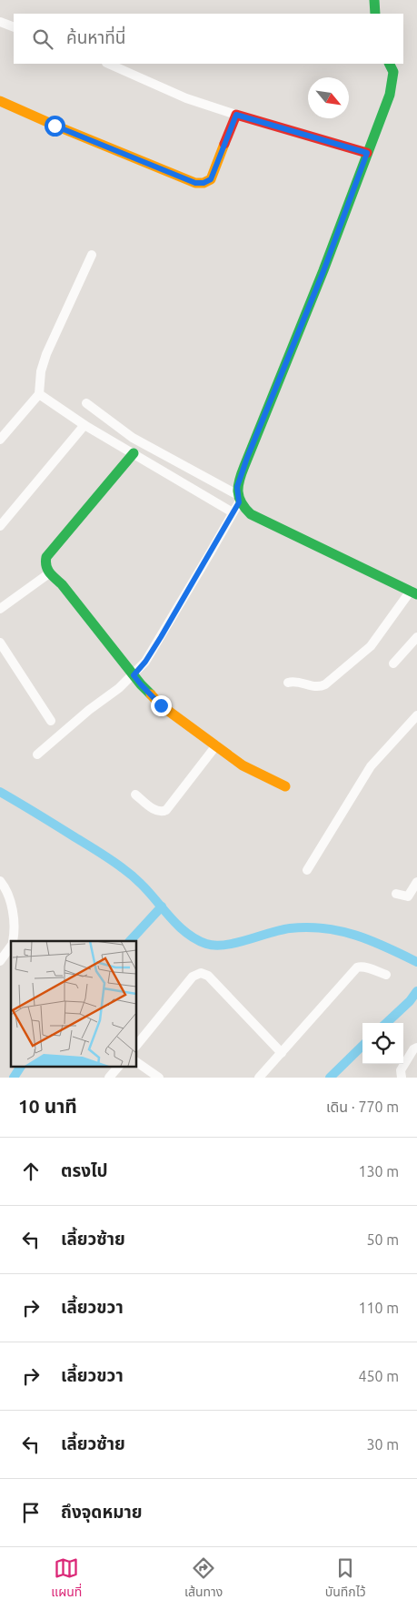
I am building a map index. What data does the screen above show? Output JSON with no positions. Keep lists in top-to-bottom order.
{
  "north": "bottom right",
  "page": {
    "search": "ค้นหาที่นี่",
    "heading": ["10 นาที", "เดิน · 770 m"],
    "list": [
      ["ตรงไป", "130 m"],
      ["เลี้ยวซ้าย", "50 m"],
      ["เลี้ยวขวา", "110 m"],
      ["เลี้ยวขวา", "450 m"],
      ["เลี้ยวซ้าย", "30 m"],
      "ถึงจุดหมาย"
    ],
    "nav": ["แผนที่", "เส้นทาง", "บันทึกไว้"]
  }
}
